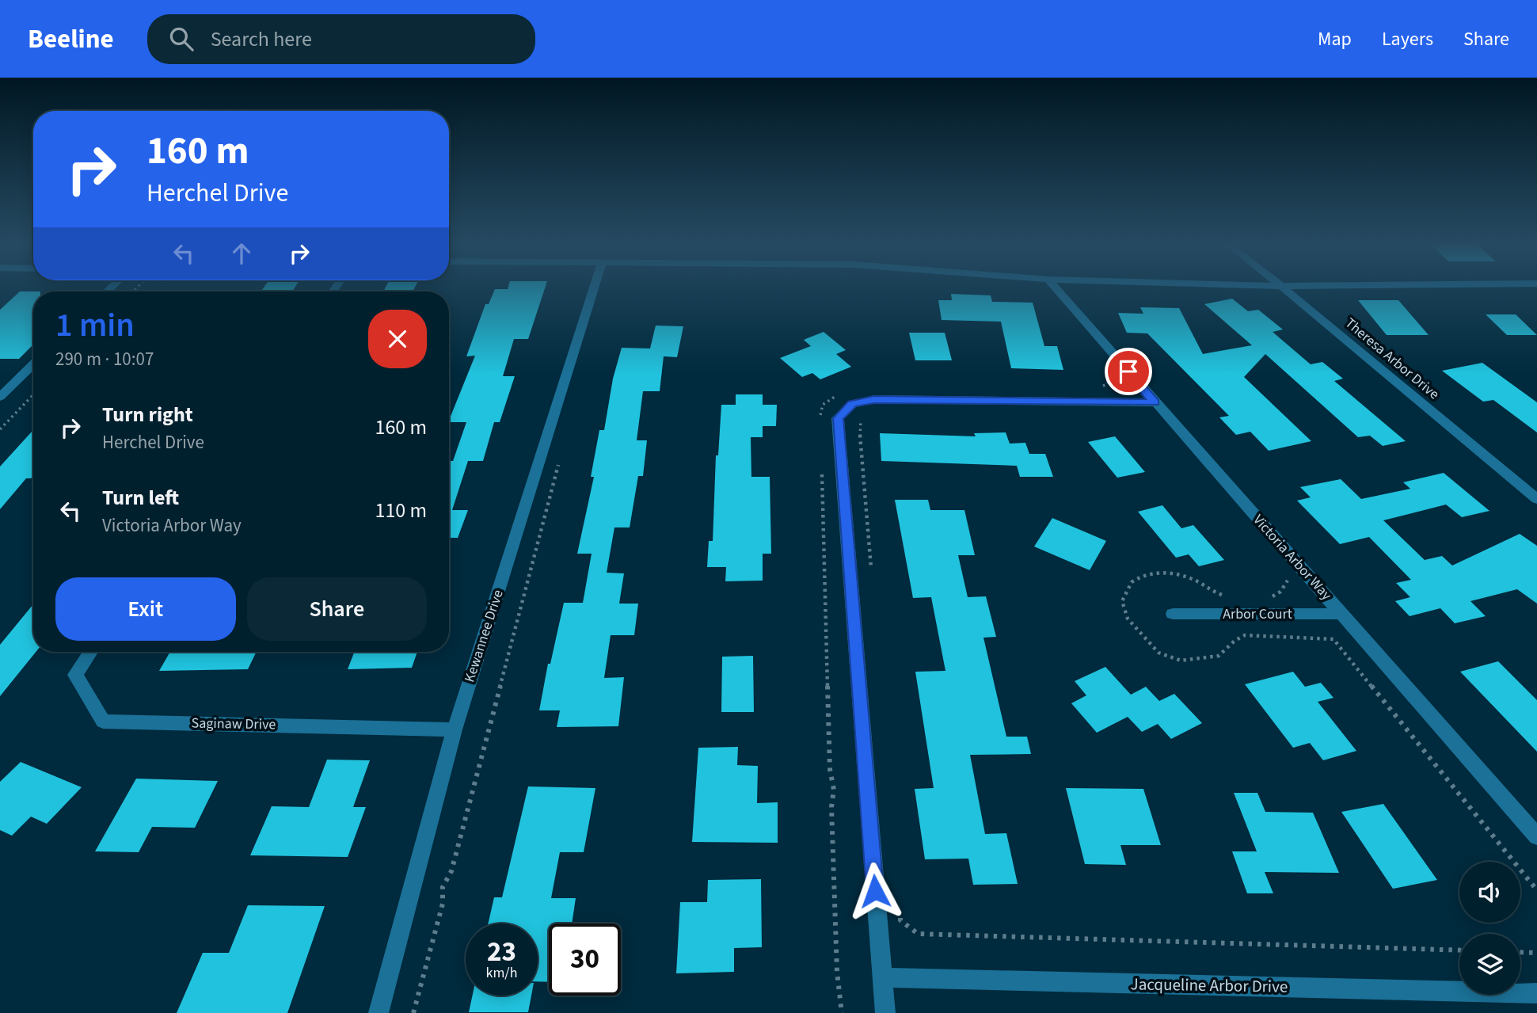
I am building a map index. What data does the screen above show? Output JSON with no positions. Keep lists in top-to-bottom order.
{
  "streets": {
    "street": [
      "Theresa Arbor Drive",
      "Victoria Arbor Way",
      "Arbor Court",
      "Kewannee Drive",
      "Saginaw Drive",
      "Jacqueline Arbor Drive"
    ]
  },
  "crossings": [
    ["Victoria Arbor Way", "Arbor Court"],
    ["Kewannee Drive", "Saginaw Drive"]
  ],
  "page": {
    "header": "Beeline",
    "search": "Search here",
    "nav": ["Map", "Layers", "Share"],
    "turn": ["160 m", "Herchel Drive"],
    "heading": ["1 min", "290 m · 10:07"],
    "list": [
      {
        "name": "Turn right",
        "note": "Herchel Drive",
        "value": "160 m"
      },
      {
        "name": "Turn left",
        "note": "Victoria Arbor Way",
        "value": "110 m"
      }
    ],
    "buttons": ["Exit", "Share"],
    "speed": "23 km/h",
    "limit": "30"
  }
}
